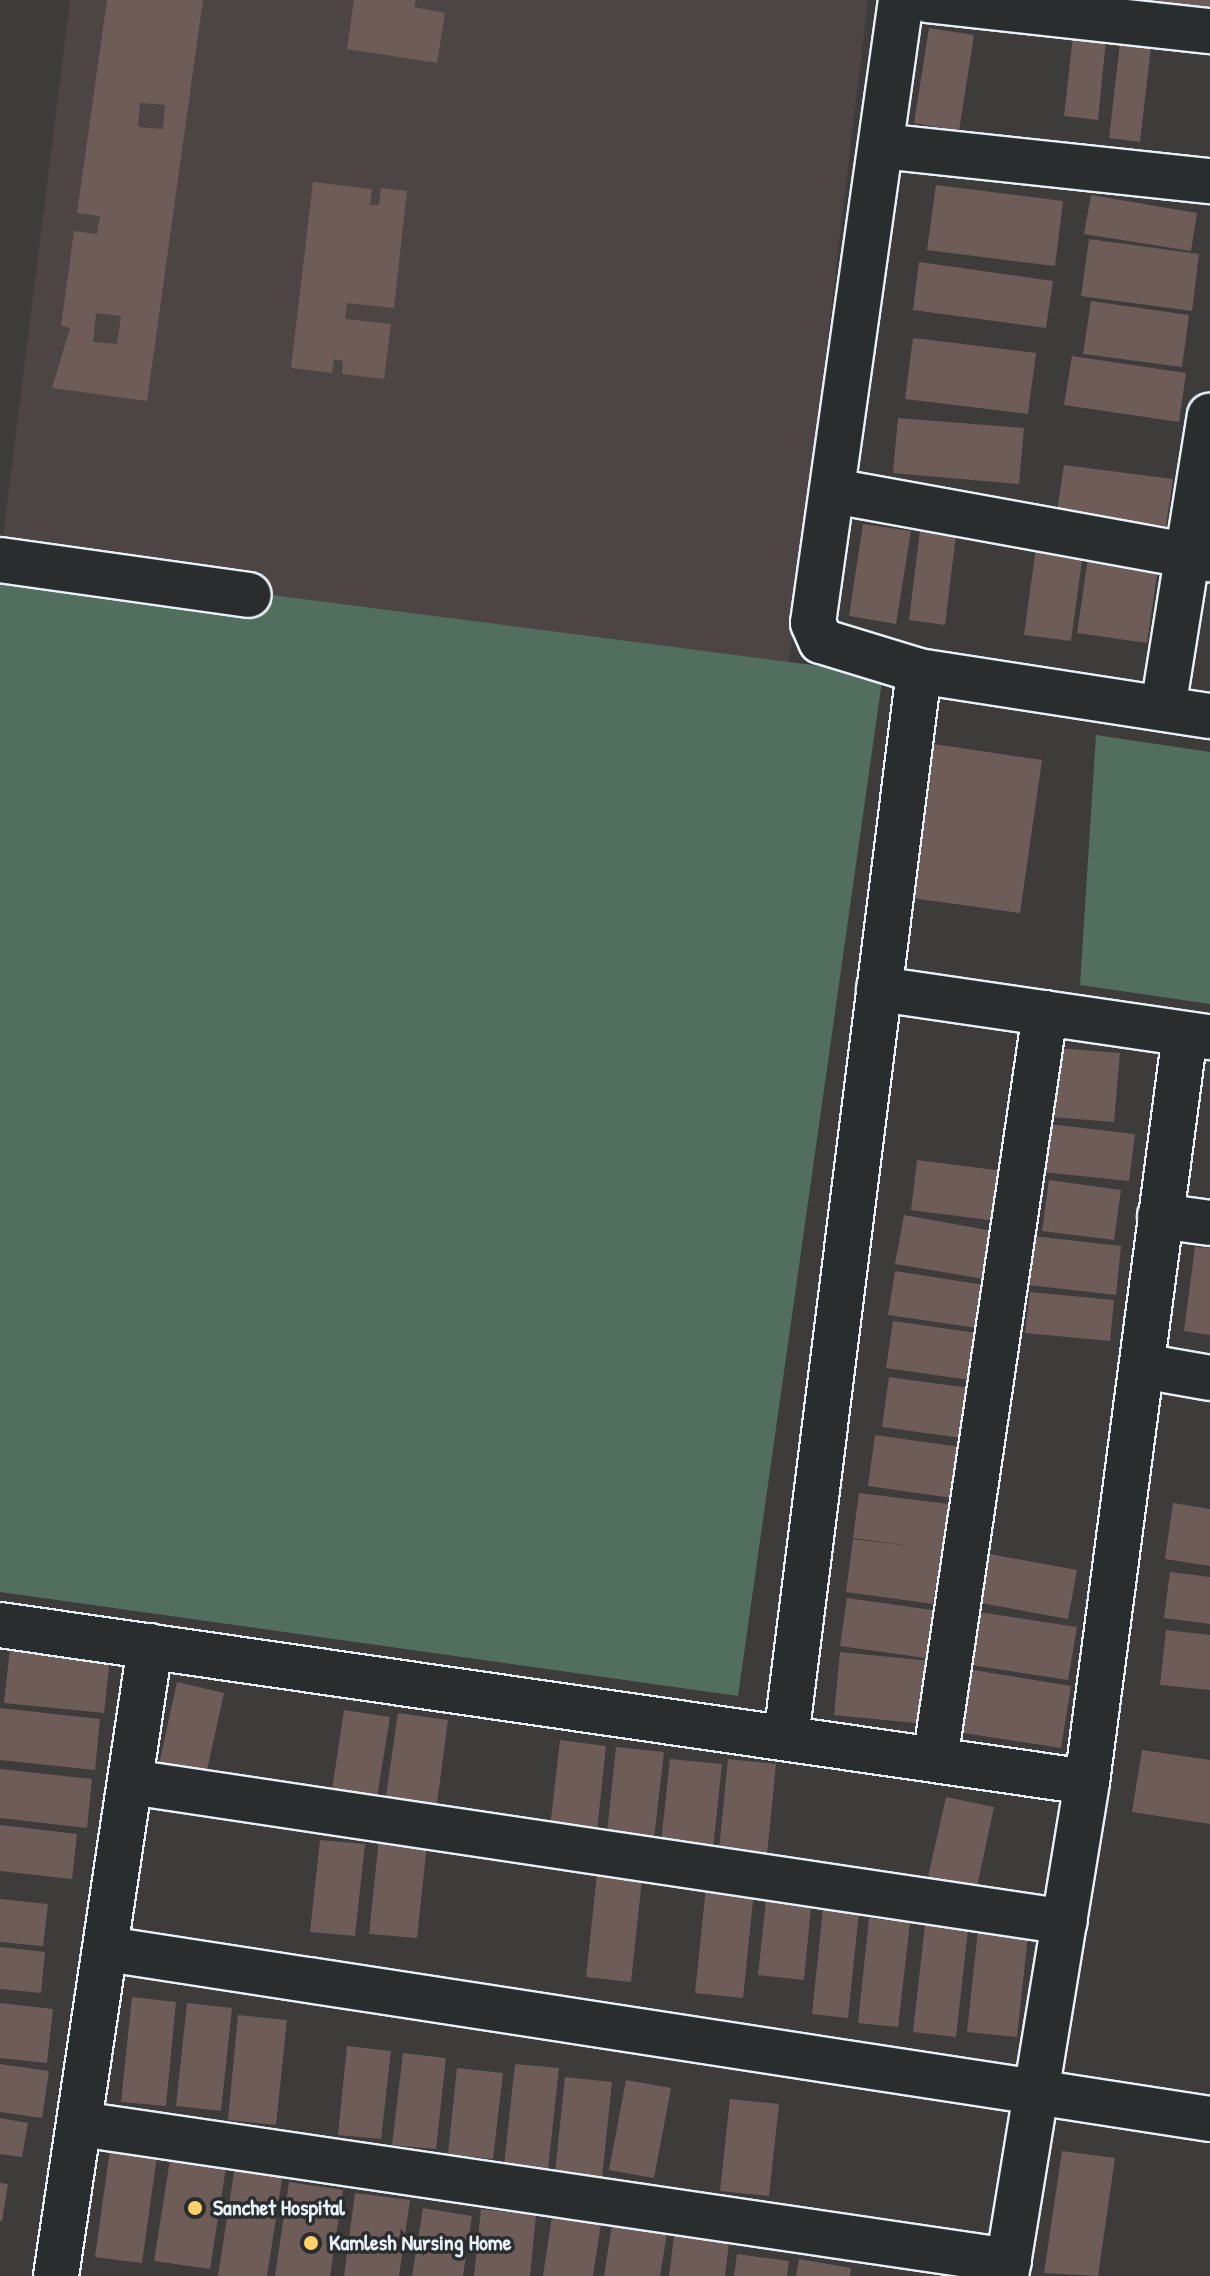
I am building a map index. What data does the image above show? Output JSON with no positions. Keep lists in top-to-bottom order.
{
  "places": ["Sanchet Hospital", "Kamlesh Nursing Home"]
}
